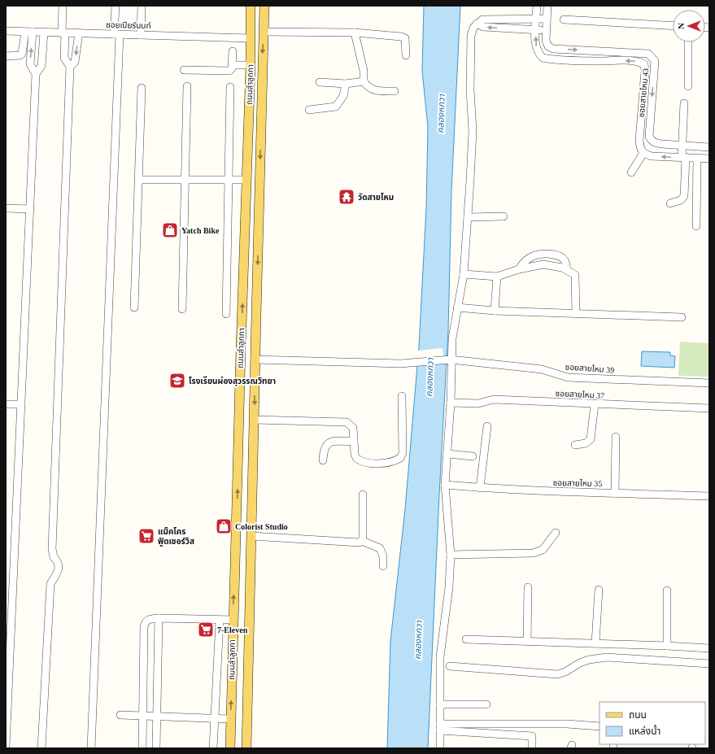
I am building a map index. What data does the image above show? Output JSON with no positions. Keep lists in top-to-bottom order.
{
  "streets": {
    "main road": ["ถนนลำลูกกา"],
    "street": [
      "ซอยเปียร์นนท์",
      "ซอยสายไหม 43",
      "ซอยสายไหม 39",
      "ซอยสายไหม 37",
      "ซอยสายไหม 35"
    ]
  },
  "crossings": [
    ["ซอยเปียร์นนท์", "ถนนลำลูกกา"],
    ["ถนนลำลูกกา", "ซอยสายไหม 39"]
  ],
  "water": ["คลองหกวา"],
  "places": {
    "temple": ["วัดสายไหม"],
    "shop": ["Yatch Bike", "Colorist Studio"],
    "school or university": ["โรงเรียนผ่องสุวรรณวิทยา"],
    "supermarket": ["แม็คโคร ฟู้ดเซอร์วิส", "7-Eleven"]
  },
  "legend": ["ถนน", "แหล่งน้ำ"],
  "north": "left"
}
